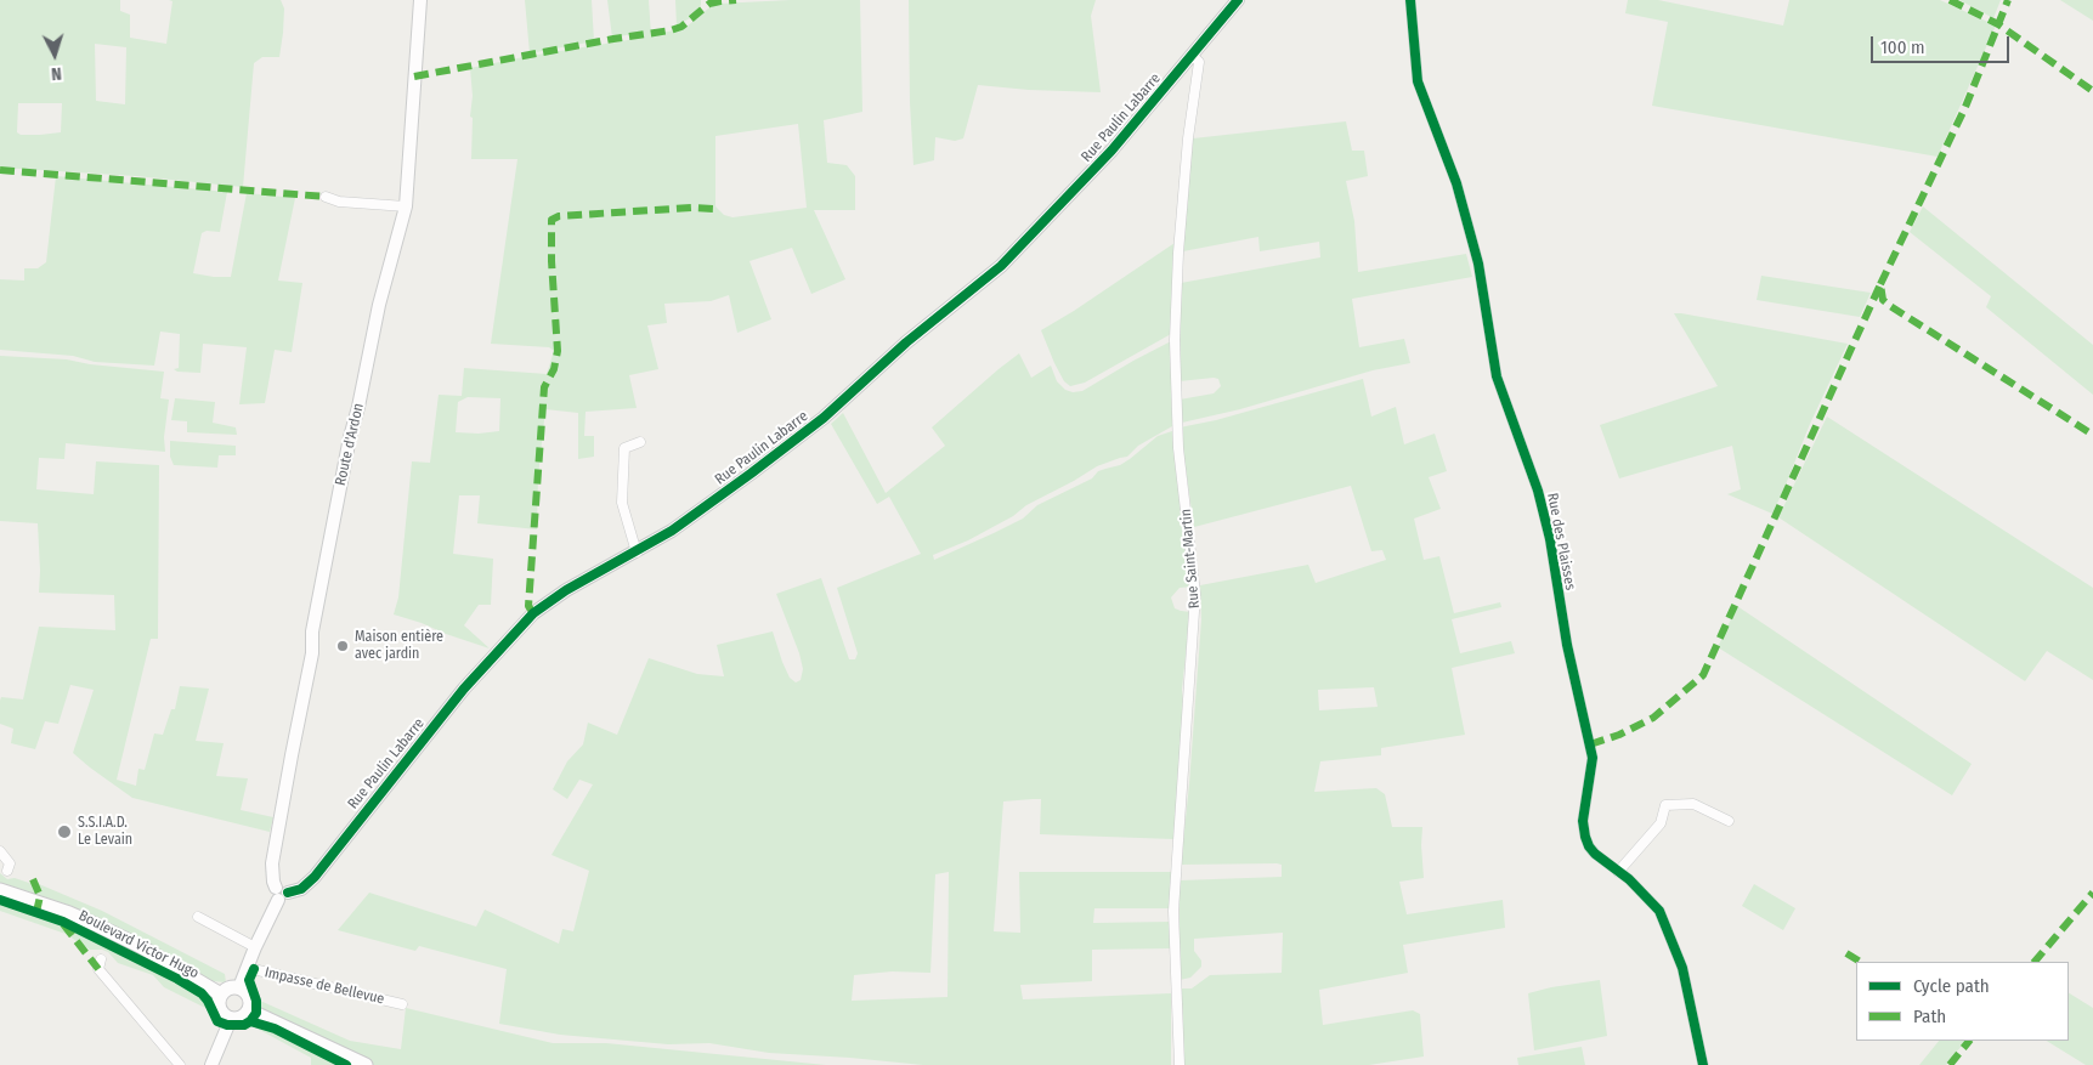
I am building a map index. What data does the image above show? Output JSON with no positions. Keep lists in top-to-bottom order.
{
  "streets": {
    "main road": ["Boulevard Victor Hugo"],
    "street": [
      "Rue Paulin Labarre",
      "Route d'Ardon",
      "Rue des Plaisses",
      "Rue Saint-Martin",
      "Impasse de Bellevue"
    ]
  },
  "crossings": [
    ["Rue Paulin Labarre", "Route d'Ardon"],
    ["Rue Paulin Labarre", "Rue Saint-Martin"]
  ],
  "places": ["Maison entière avec jardin", "S.S.I.A.D. Le Levain"],
  "legend": ["Cycle path", "Path"],
  "scale_bar": "100 m",
  "north": "bottom"
}
